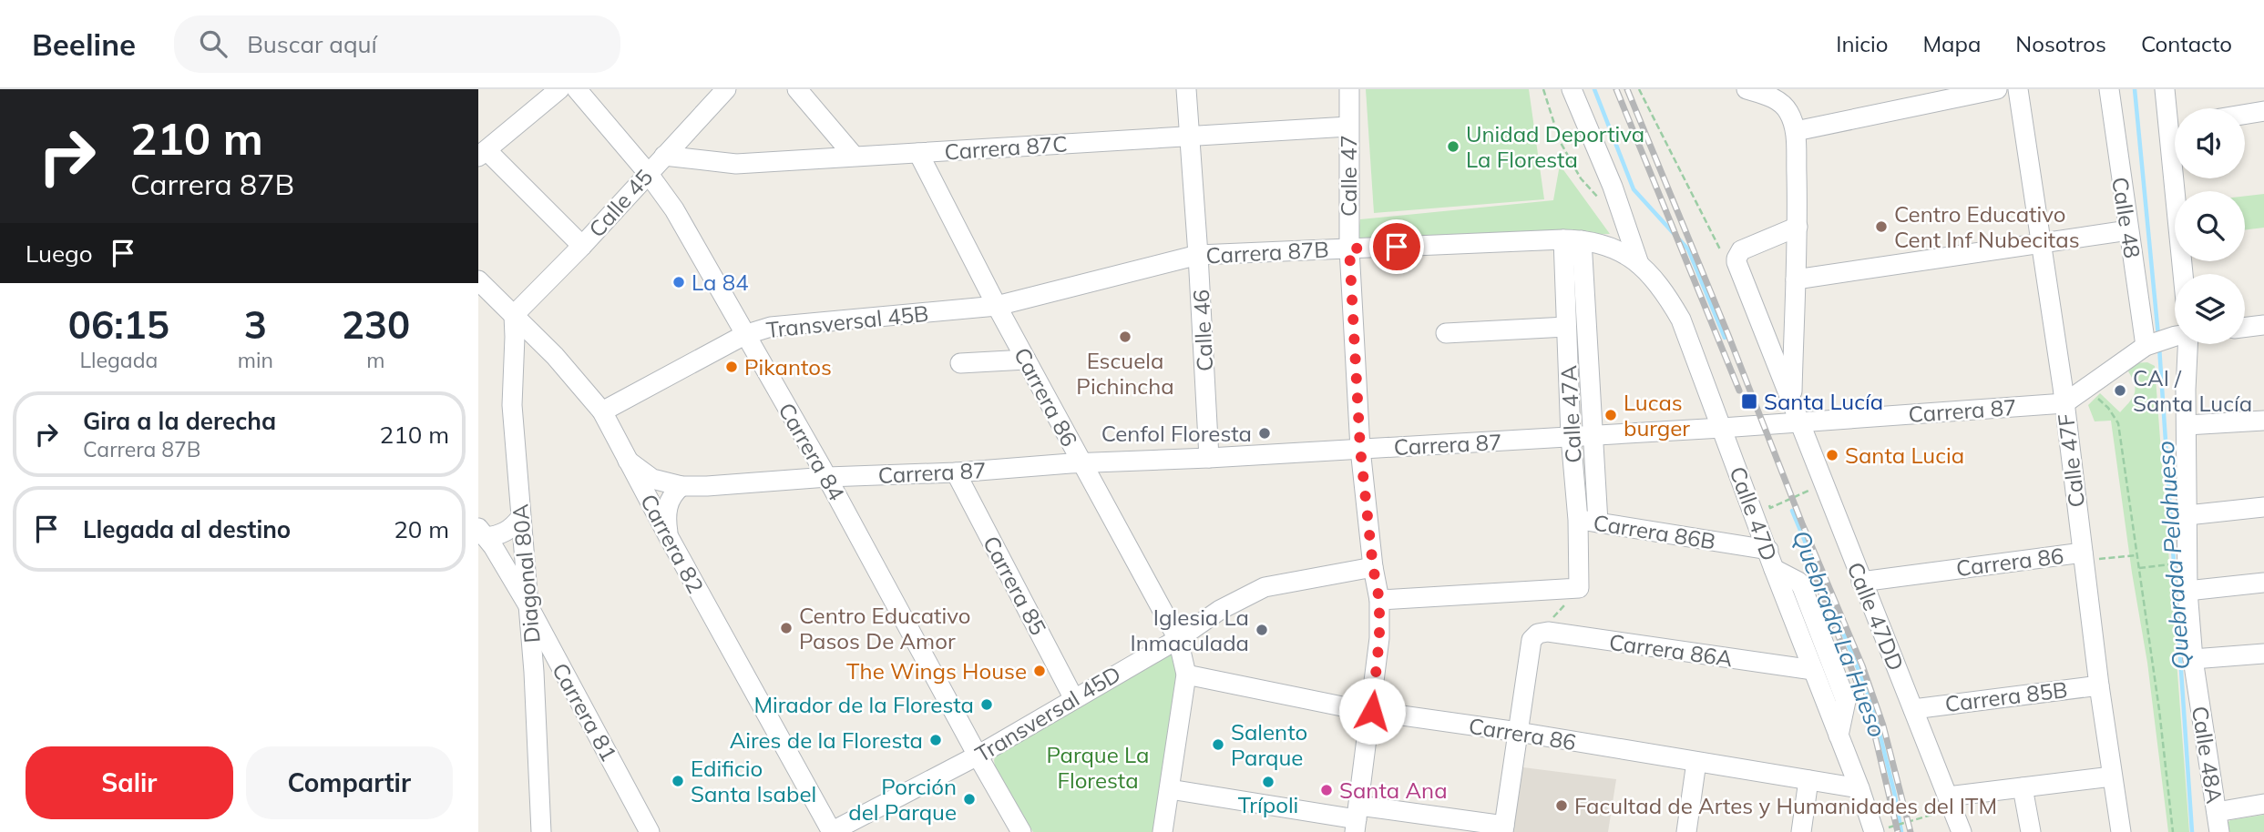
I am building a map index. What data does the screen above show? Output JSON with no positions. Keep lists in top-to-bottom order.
{
  "streets": {
    "street": [
      "Carrera 87C",
      "Calle 47",
      "Calle 45",
      "Calle 48",
      "Carrera 87B",
      "Transversal 45B",
      "Calle 46",
      "Carrera 86",
      "Carrera 87",
      "Calle 47A",
      "Carrera 84",
      "Calle 47F",
      "Calle 47D",
      "Carrera 86B",
      "Carrera 82",
      "Diagonal 80A",
      "Carrera 85",
      "Calle 47DD",
      "Carrera 86A",
      "Carrera 85B",
      "Carrera 81",
      "Transversal 45D",
      "Calle 48A"
    ]
  },
  "crossings": [
    ["Carrera 87C", "Calle 47"],
    ["Carrera 87C", "Calle 45"],
    ["Carrera 87C", "Calle 46"],
    ["Carrera 87C", "Carrera 86"],
    ["Calle 47", "Carrera 87B"],
    ["Calle 47", "Carrera 86"],
    ["Calle 47", "Carrera 87"],
    ["Calle 47", "Transversal 45D"],
    ["Calle 45", "Carrera 84"],
    ["Calle 45", "Carrera 82"],
    ["Calle 45", "Diagonal 80A"],
    ["Carrera 87B", "Transversal 45B"],
    ["Carrera 87B", "Calle 46"],
    ["Carrera 87B", "Carrera 86"],
    ["Carrera 87B", "Calle 47A"],
    ["Carrera 87B", "Calle 47D"],
    ["Transversal 45B", "Carrera 86"],
    ["Transversal 45B", "Carrera 84"],
    ["Transversal 45B", "Carrera 82"],
    ["Calle 46", "Carrera 87"],
    ["Carrera 86", "Carrera 87"],
    ["Carrera 86", "Calle 47F"],
    ["Carrera 86", "Calle 47D"],
    ["Carrera 86", "Calle 47DD"],
    ["Carrera 86", "Transversal 45D"],
    ["Carrera 87", "Calle 47A"],
    ["Carrera 87", "Carrera 84"],
    ["Carrera 87", "Calle 47F"],
    ["Carrera 87", "Calle 47D"],
    ["Carrera 87", "Carrera 82"],
    ["Carrera 87", "Carrera 85"],
    ["Carrera 87", "Calle 47DD"],
    ["Calle 47A", "Calle 47D"],
    ["Calle 47A", "Carrera 86B"],
    ["Carrera 84", "Transversal 45D"],
    ["Calle 47F", "Carrera 85B"],
    ["Calle 47D", "Carrera 86B"],
    ["Calle 47D", "Carrera 86A"],
    ["Carrera 82", "Diagonal 80A"],
    ["Carrera 82", "Transversal 45D"],
    ["Diagonal 80A", "Carrera 81"],
    ["Carrera 85", "Transversal 45D"],
    ["Calle 47DD", "Carrera 85B"]
  ],
  "water": ["Quebrada Pelahueso", "Quebrada La Hueso"],
  "parks": ["Parque La Floresta"],
  "places": {
    "other": [
      "Unidad Deportiva La Floresta",
      "Centro Educativo Cent Inf Nubecitas",
      "La 84",
      "Escuela Pichincha",
      "Pikantos",
      "CAI / Santa Lucía",
      "Lucas burger",
      "Cenfol Floresta",
      "Santa Lucia",
      "Centro Educativo Pasos De Amor",
      "Iglesia La Inmaculada",
      "The Wings House",
      "Mirador de la Floresta",
      "Aires de la Floresta",
      "Salento Parque",
      "Edificio Santa Isabel",
      "Trípoli",
      "Santa Ana",
      "Porción del Parque",
      "Facultad de Artes y Humanidades del ITM"
    ],
    "transit": ["Santa Lucía"]
  },
  "page": {
    "header": "Beeline",
    "search": "Buscar aquí",
    "nav": [
      "Inicio",
      "Mapa",
      "Nosotros",
      "Contacto"
    ],
    "turn": ["210 m", "Carrera 87B"],
    "then": "Luego",
    "eta": [
      "06:15",
      "Llegada",
      "3",
      "min",
      "230",
      "m"
    ],
    "list": [
      {
        "name": "Gira a la derecha",
        "note": "Carrera 87B",
        "value": "210 m"
      },
      {
        "name": "Llegada al destino",
        "value": "20 m"
      }
    ],
    "buttons": ["Salir", "Compartir"]
  }
}
